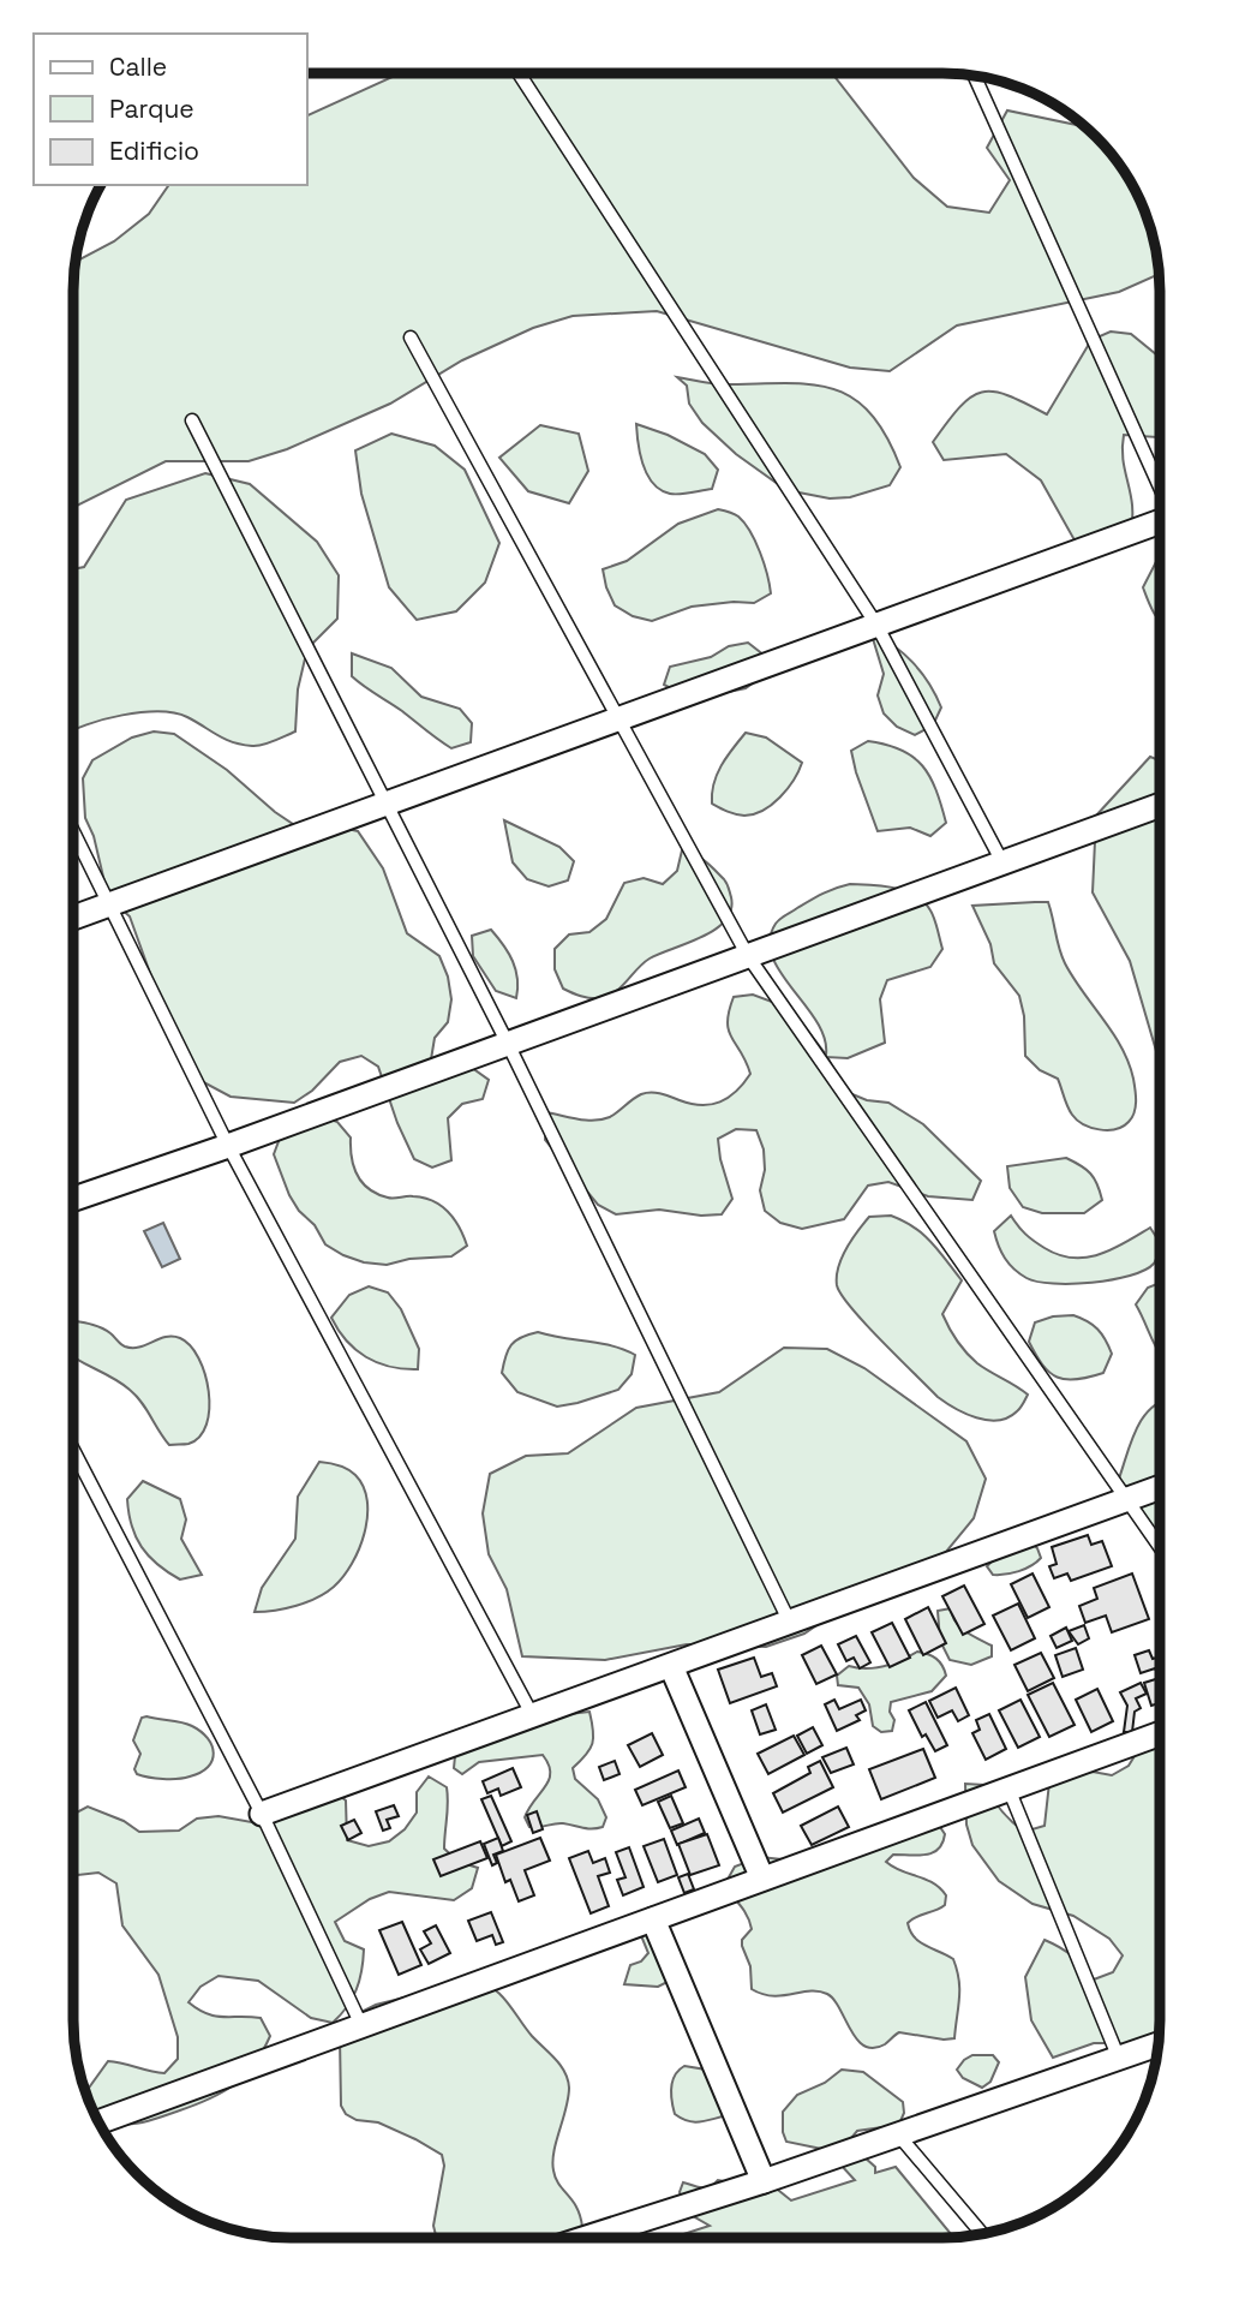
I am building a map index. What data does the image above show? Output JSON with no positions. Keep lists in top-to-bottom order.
{
  "legend": ["Calle", "Parque", "Edificio"]
}
